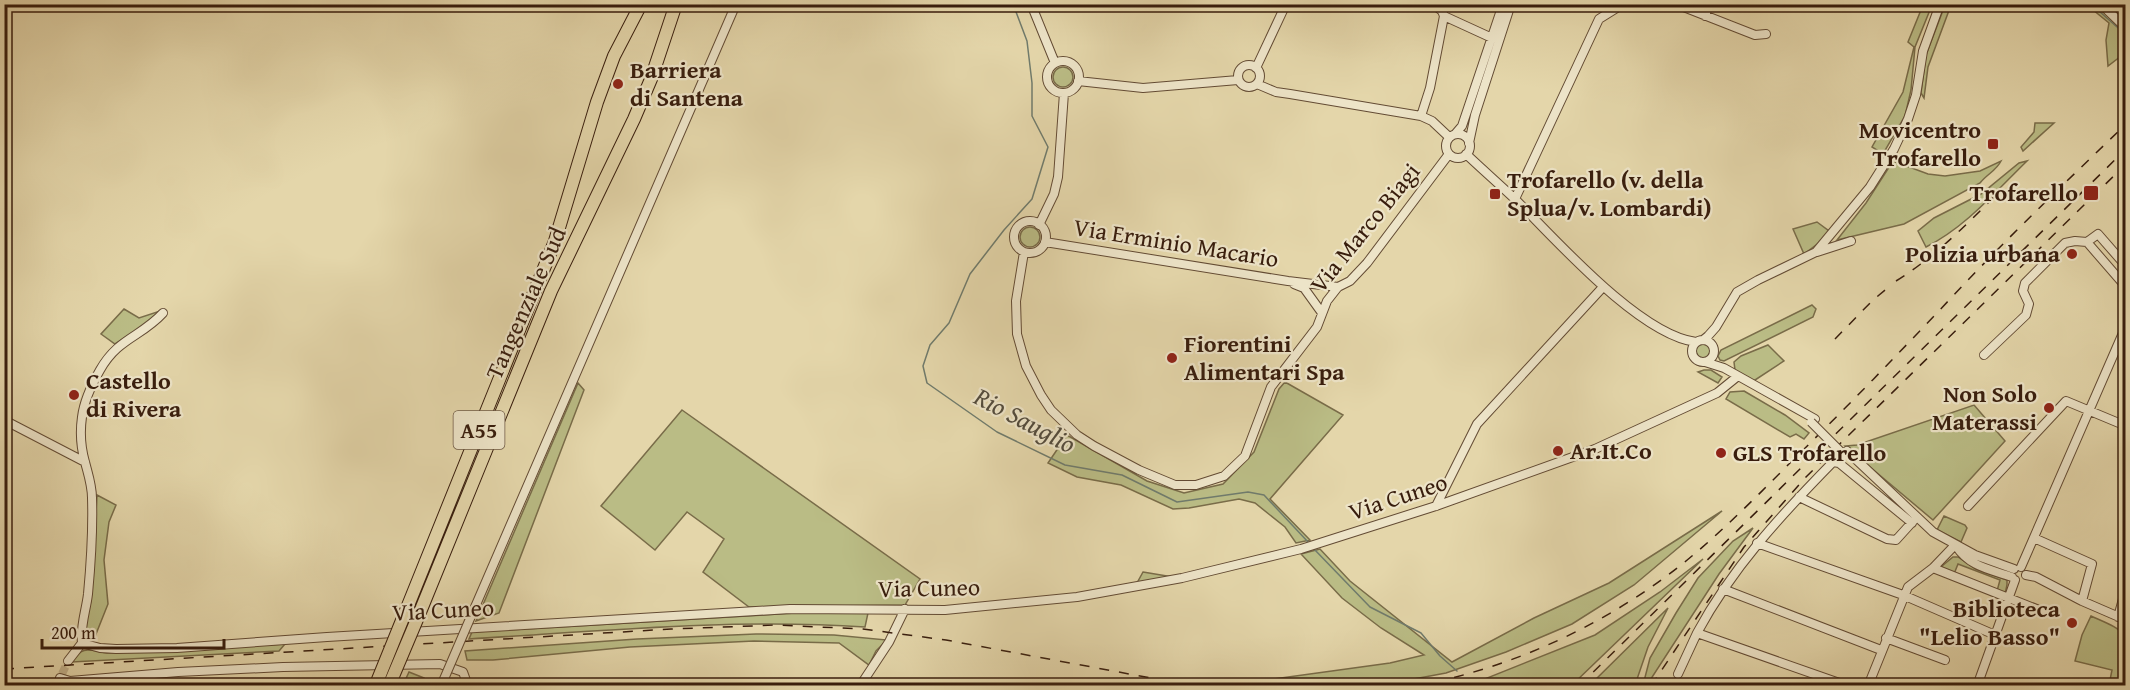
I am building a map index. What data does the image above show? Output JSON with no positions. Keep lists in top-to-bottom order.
{
  "streets": {
    "highway": ["Tangenziale Sud", "A55"],
    "street": ["Via Marco Biagi", "Via Erminio Macario", "Via Cuneo"]
  },
  "crossings": [
    ["Via Marco Biagi", "Via Erminio Macario"]
  ],
  "water": ["Rio Sauglio"],
  "places": {
    "other": [
      "Barriera di Santena",
      "Polizia urbana",
      "Fiorentini Alimentari Spa",
      "Castello di Rivera",
      "Non Solo Materassi",
      "Ar.It.Co",
      "GLS Trofarello",
      "Biblioteca \"Lelio Basso\""
    ],
    "transit": ["Movicentro Trofarello", "Trofarello", "Trofarello (v. della Splua/v. Lombardi)"]
  },
  "scale_bar": "200 m"
}
